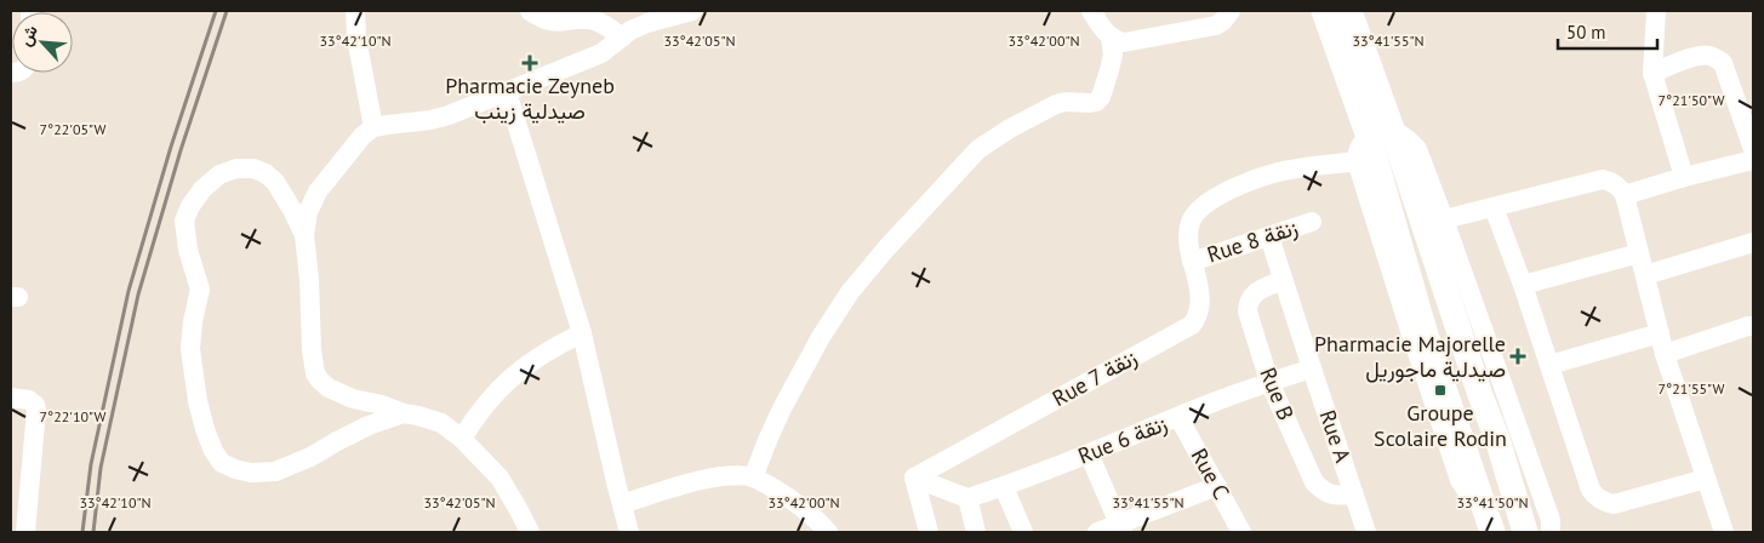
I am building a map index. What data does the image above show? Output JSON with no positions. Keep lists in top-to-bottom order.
{
  "streets": {
    "street": [
      "Rue 8 زنقة",
      "Rue 7 زنقة",
      "Rue B",
      "Rue A",
      "Rue 6 زنقة",
      "Rue C"
    ]
  },
  "crossings": [
    ["Rue 8 زنقة", "Rue 7 زنقة"],
    ["Rue 8 زنقة", "Rue A"],
    ["Rue B", "Rue A"],
    ["Rue B", "Rue 6 زنقة"],
    ["Rue A", "Rue 6 زنقة"],
    ["Rue 6 زنقة", "Rue C"]
  ],
  "places": {
    "health": ["Pharmacie Zeyneb صيدلية زينب", "Pharmacie Majorelle صيدلية ماجوريل"],
    "transit": ["Groupe Scolaire Rodin"]
  },
  "scale_bar": "50 m",
  "north": "top left",
  "coordinates": [
    "33°42'10\"N",
    "33°42'05\"N",
    "33°42'00\"N",
    "33°41'55\"N",
    "7°21'50\"W",
    "7°22'05\"W",
    "7°21'55\"W",
    "7°22'10\"W",
    "33°41'50\"N"
  ]
}
